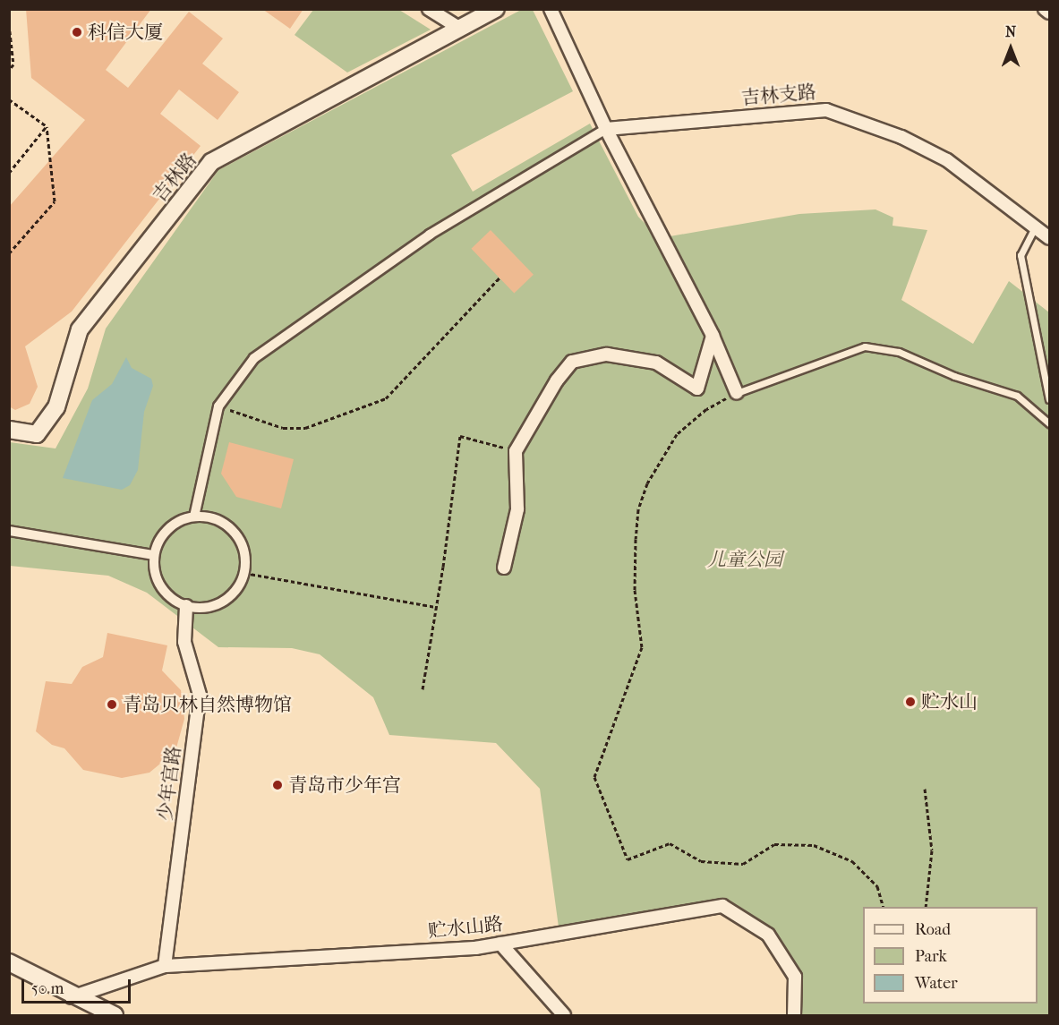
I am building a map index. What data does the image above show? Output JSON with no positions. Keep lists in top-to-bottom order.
{
  "streets": {
    "street": [
      "吉林支路",
      "吉林路",
      "少年宫路",
      "贮水山路"
    ]
  },
  "crossings": [
    ["少年宫路", "贮水山路"]
  ],
  "parks": ["儿童公园"],
  "places": [
    "科信大厦",
    "贮水山",
    "青岛贝林自然博物馆",
    "青岛市少年宫"
  ],
  "legend": ["Road", "Park", "Water"],
  "scale_bar": "50 m",
  "north": "top"
}
